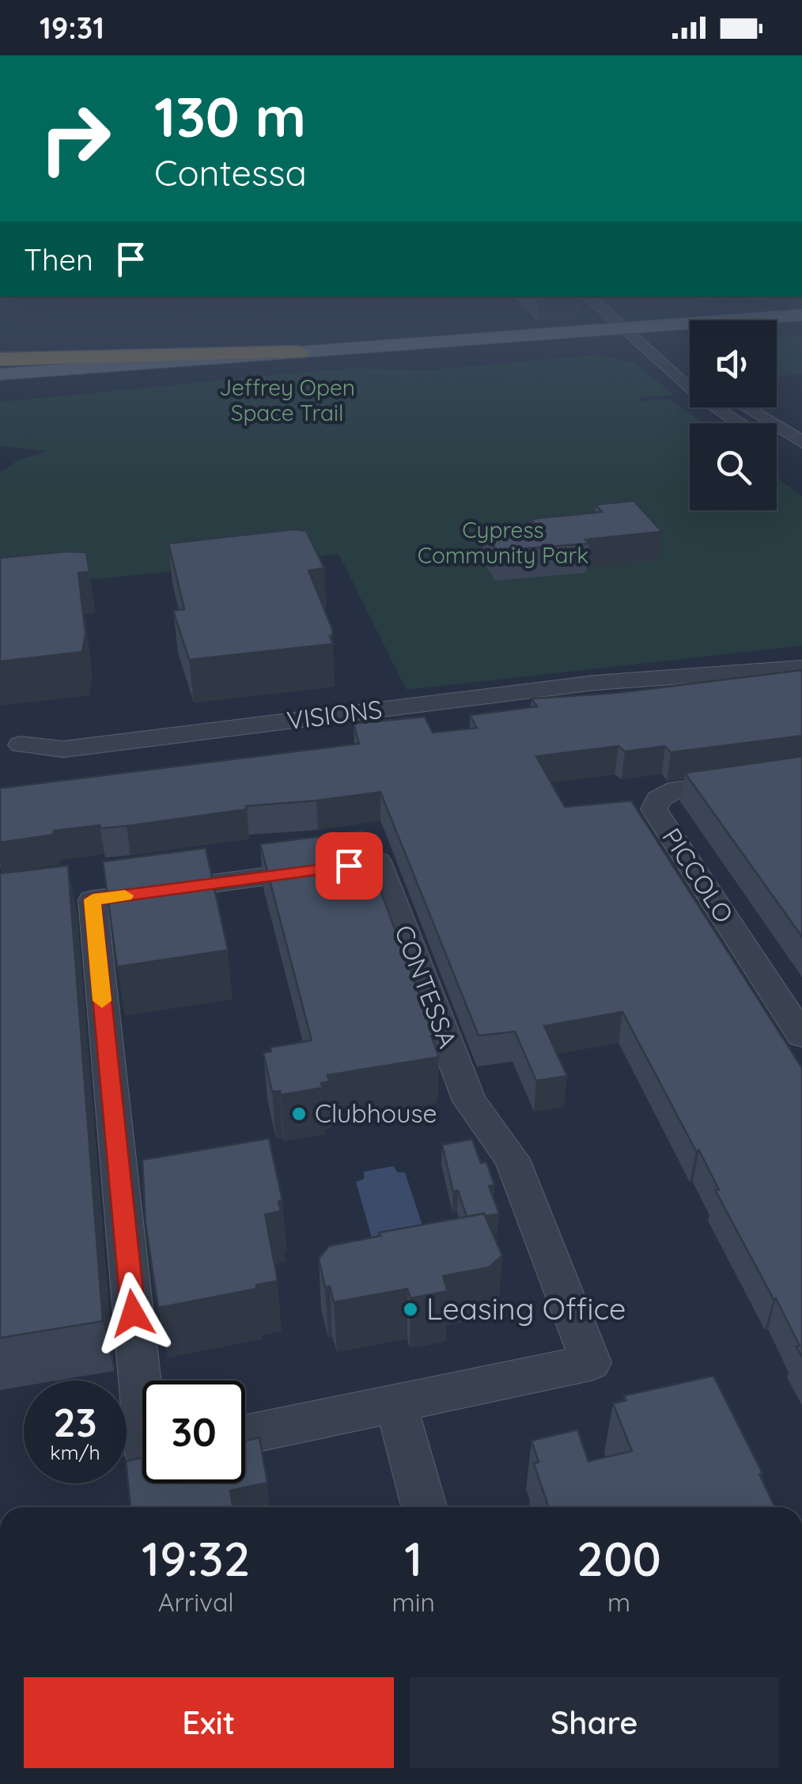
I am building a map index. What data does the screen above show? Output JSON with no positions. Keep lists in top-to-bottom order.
{
  "streets": {
    "street": ["VISIONS", "PICCOLO", "CONTESSA"]
  },
  "parks": ["Jeffrey Open Space Trail", "Cypress Community Park"],
  "places": ["Clubhouse", "Leasing Office"],
  "page": {
    "status": "19:31",
    "turn": ["130 m", "Contessa"],
    "then": "Then",
    "speed": "23 km/h",
    "limit": "30",
    "eta": [
      "19:32",
      "Arrival",
      "1",
      "min",
      "200",
      "m"
    ],
    "buttons": ["Exit", "Share"]
  }
}
